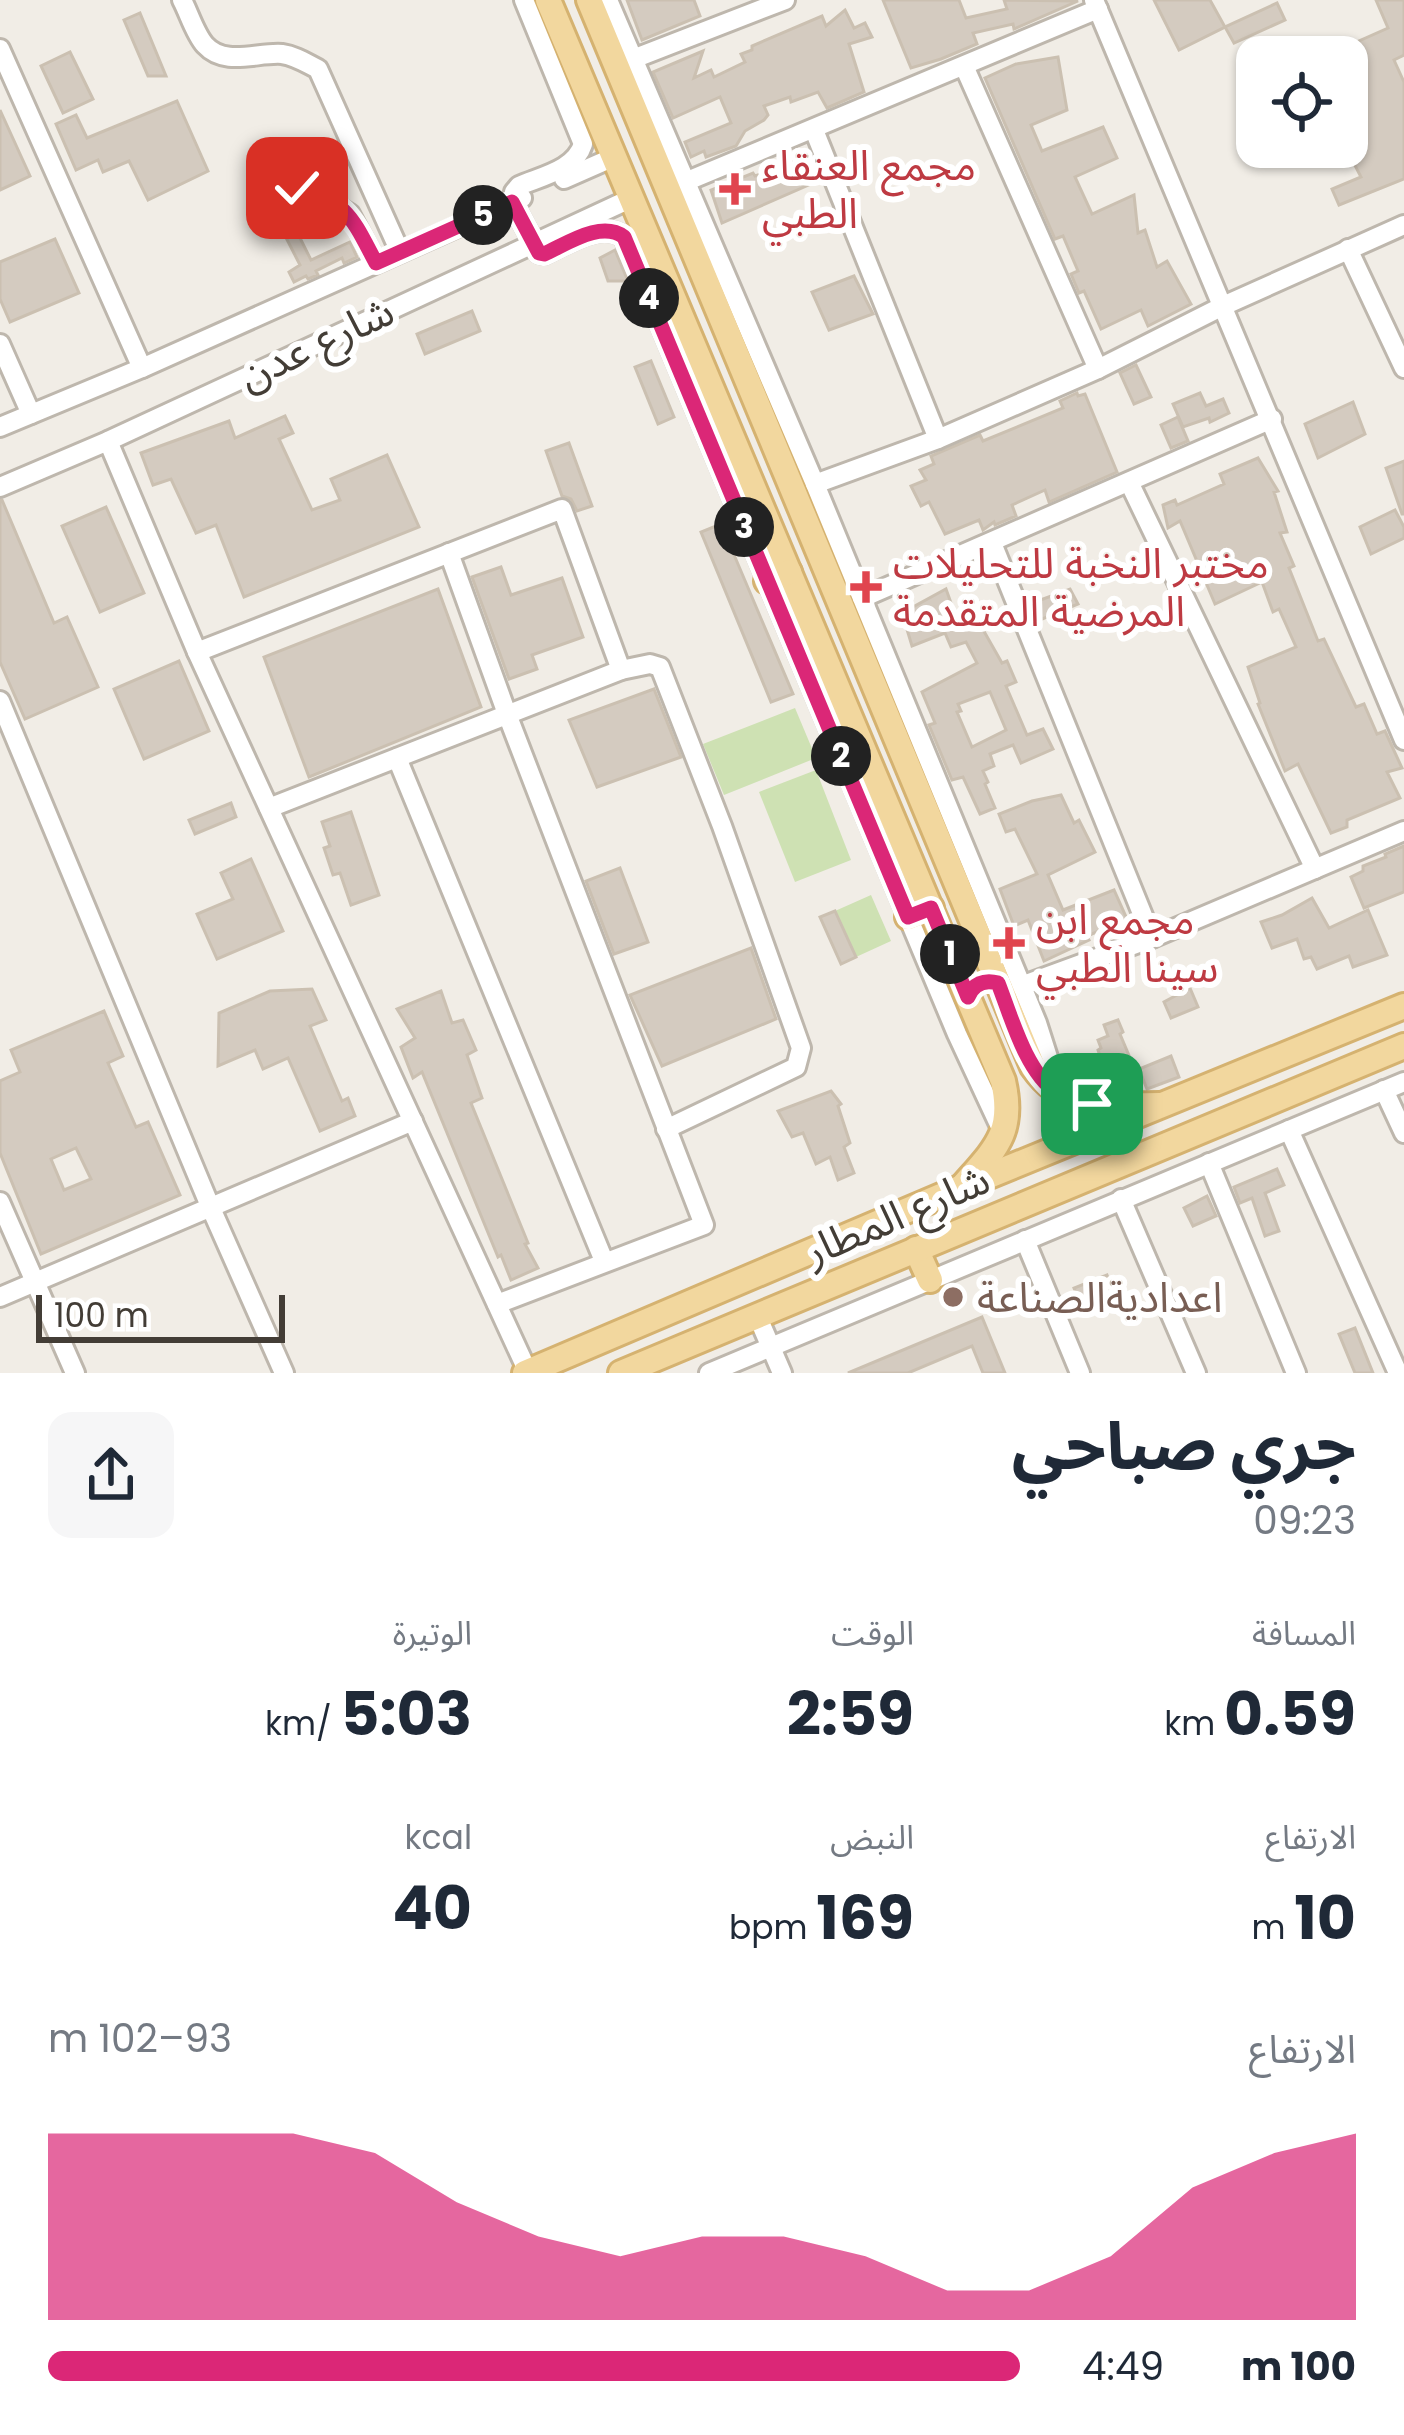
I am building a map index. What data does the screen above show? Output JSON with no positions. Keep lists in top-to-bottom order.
{
  "streets": {
    "main road": ["شارع المطار"],
    "street": ["شارع عدن"]
  },
  "places": {
    "health": ["مجمع العنقاء الطبي", "مختبر النخبة للتحليلات المرضية المتقدمة", "مجمع ابن سينا الطبي"],
    "other": ["اعداديةالصناعة"]
  },
  "scale_bar": "100 m",
  "page": {
    "pins": [
      "5",
      "4",
      "3",
      "2",
      "1"
    ],
    "scale": "100 m",
    "heading": ["جري صباحي", "09:23"],
    "stats": [
      ["المسافة", "0.59 km"],
      ["الوقت", "2:59"],
      ["الوتيرة", "5:03 /km"],
      ["الارتفاع", "10 m"],
      ["النبض", "169 bpm"],
      ["kcal", "40"]
    ],
    "chart": ["الارتفاع", "93–102 m"],
    "list": [
      {
        "name": "100 m",
        "note": "4:49"
      }
    ]
  }
}
